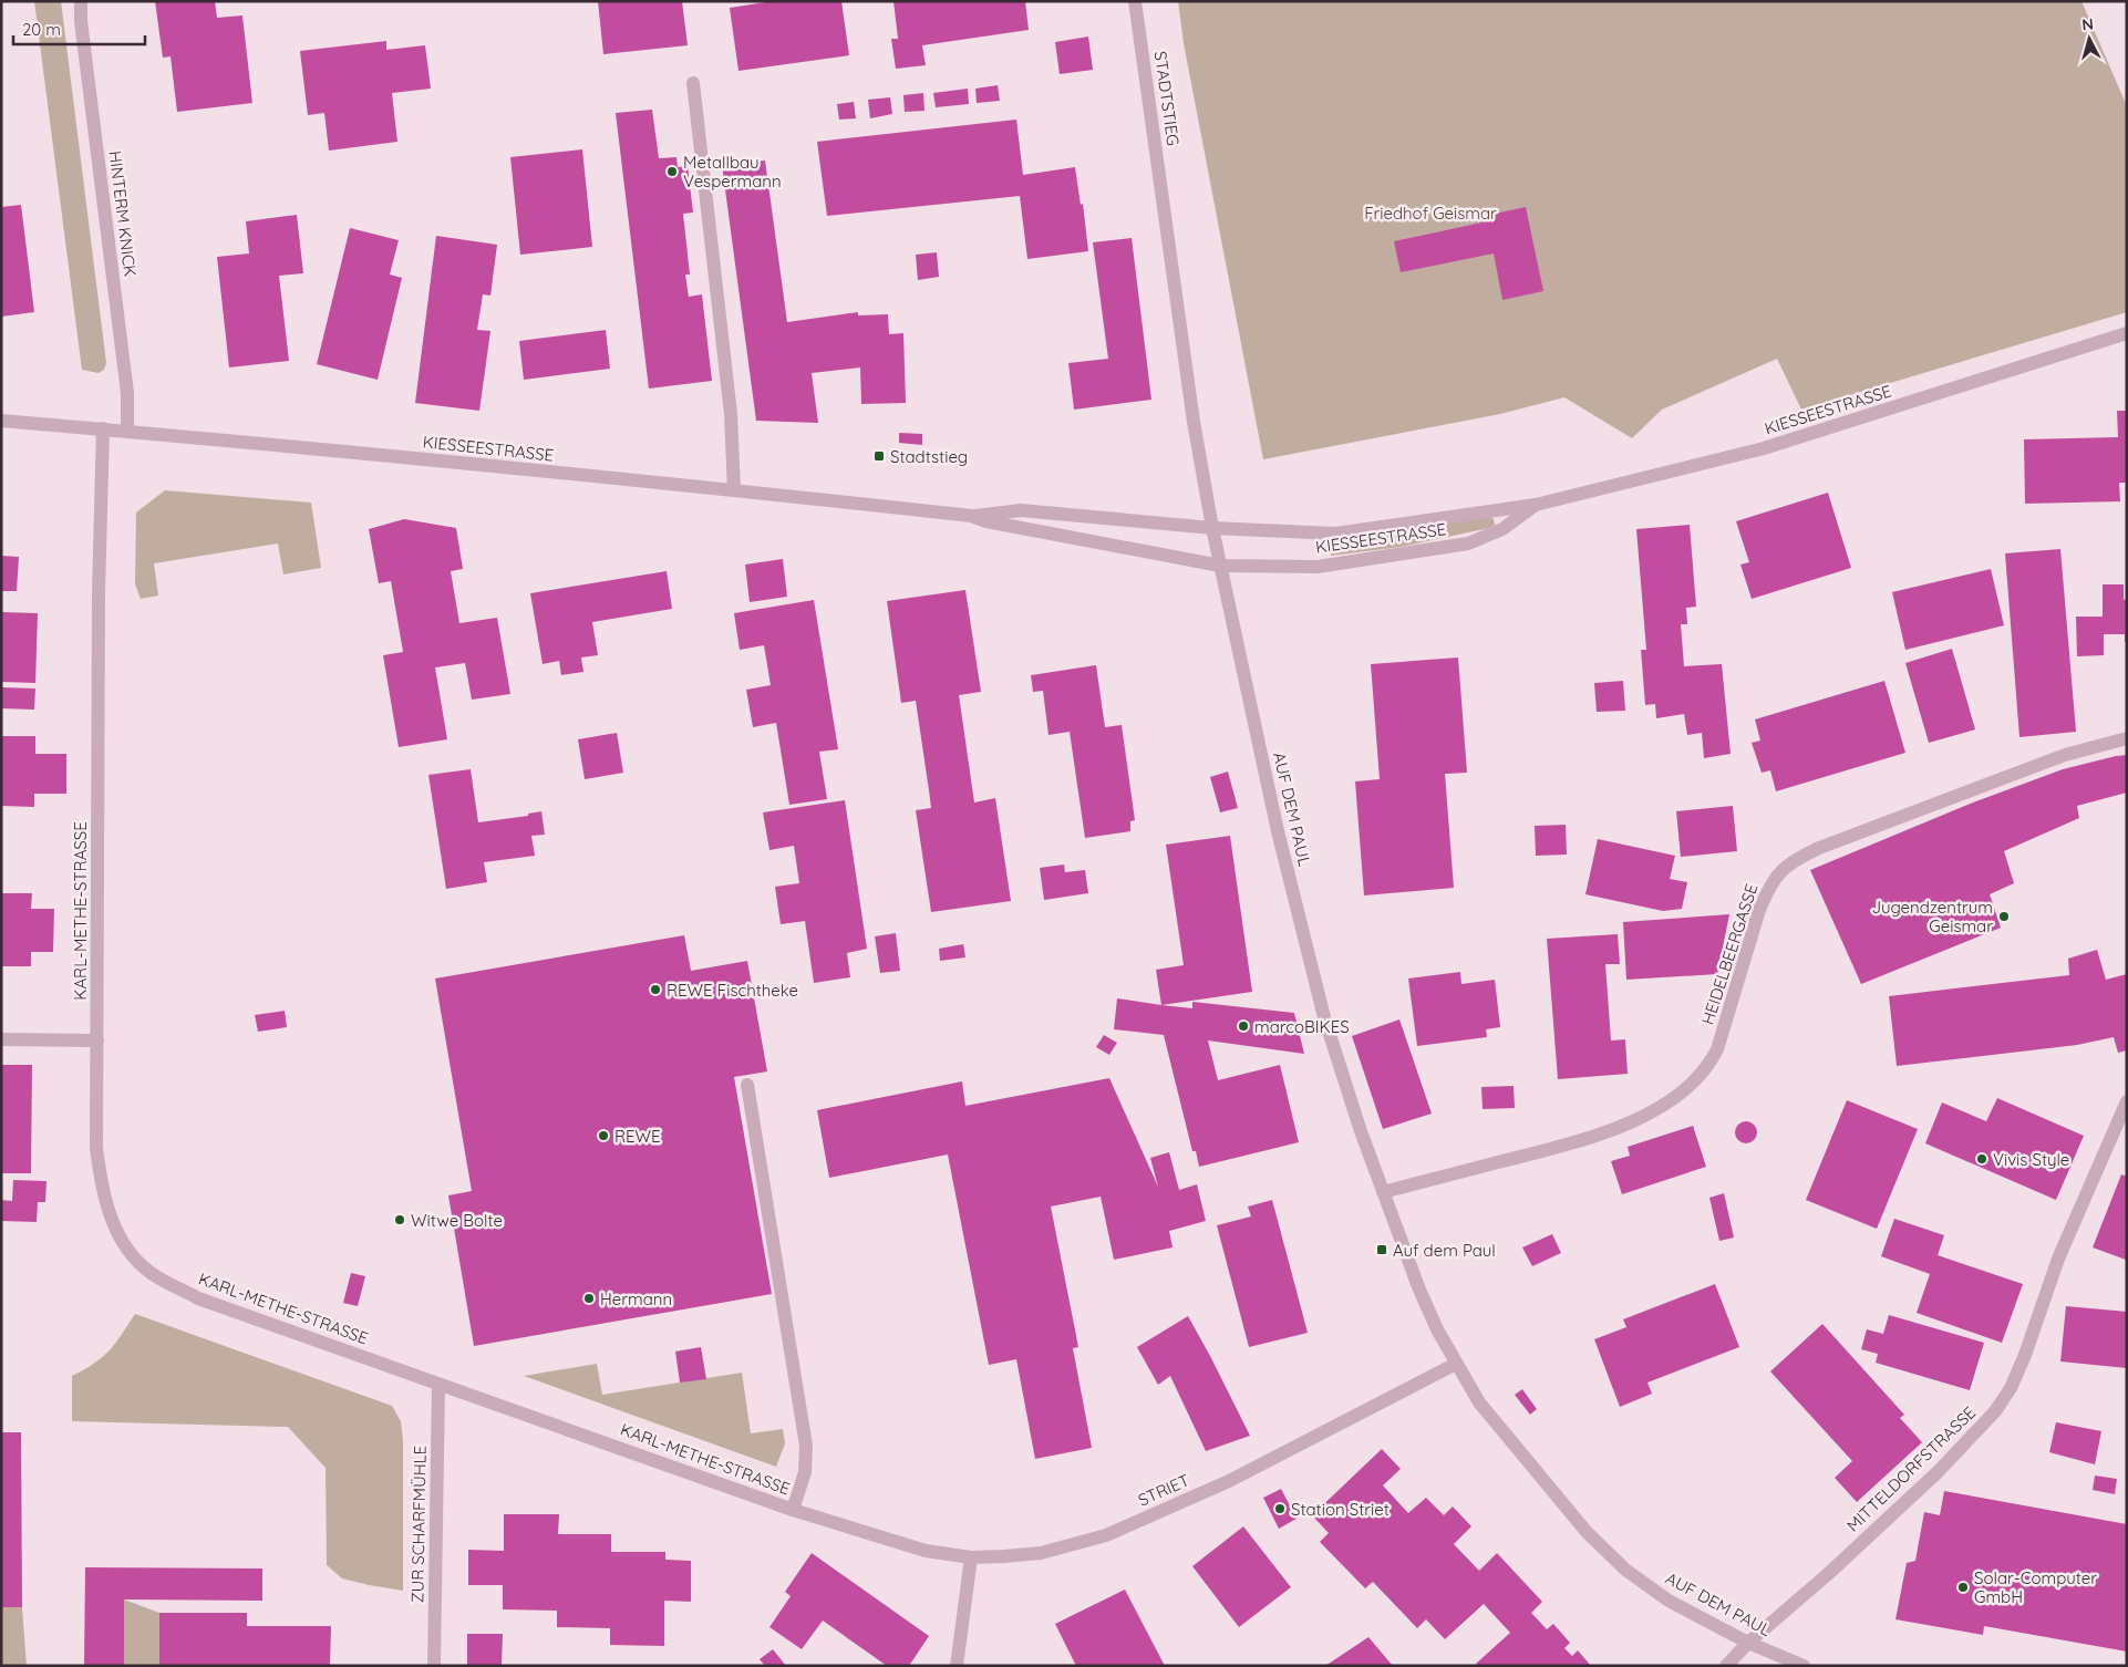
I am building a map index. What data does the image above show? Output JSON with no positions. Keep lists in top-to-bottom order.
{
  "streets": {
    "street": [
      "STADTSTIEG",
      "HINTERM KNICK",
      "KIESSEESTRASSE",
      "AUF DEM PAUL",
      "KARL-METHE-STRASSE",
      "HEIDELBEERGASSE",
      "MITTELDORFSTRASSE",
      "STRIET",
      "ZUR SCHARFMÜHLE"
    ]
  },
  "crossings": [
    ["STADTSTIEG", "KIESSEESTRASSE"],
    ["HINTERM KNICK", "KIESSEESTRASSE"],
    ["KIESSEESTRASSE", "AUF DEM PAUL"],
    ["KIESSEESTRASSE", "KARL-METHE-STRASSE"],
    ["AUF DEM PAUL", "HEIDELBEERGASSE"],
    ["AUF DEM PAUL", "MITTELDORFSTRASSE"],
    ["AUF DEM PAUL", "STRIET"],
    ["KARL-METHE-STRASSE", "STRIET"],
    ["KARL-METHE-STRASSE", "ZUR SCHARFMÜHLE"]
  ],
  "parks": ["Friedhof Geismar"],
  "places": {
    "other": [
      "Metallbau Vespermann",
      "Jugendzentrum Geismar",
      "REWE Fischtheke",
      "marcoBIKES",
      "REWE",
      "Vivis Style",
      "Witwe Bolte",
      "Hermann",
      "Station Striet",
      "Solar-Computer GmbH"
    ],
    "transit": ["Stadtstieg", "Auf dem Paul"]
  },
  "scale_bar": "20 m",
  "north": "top"
}
